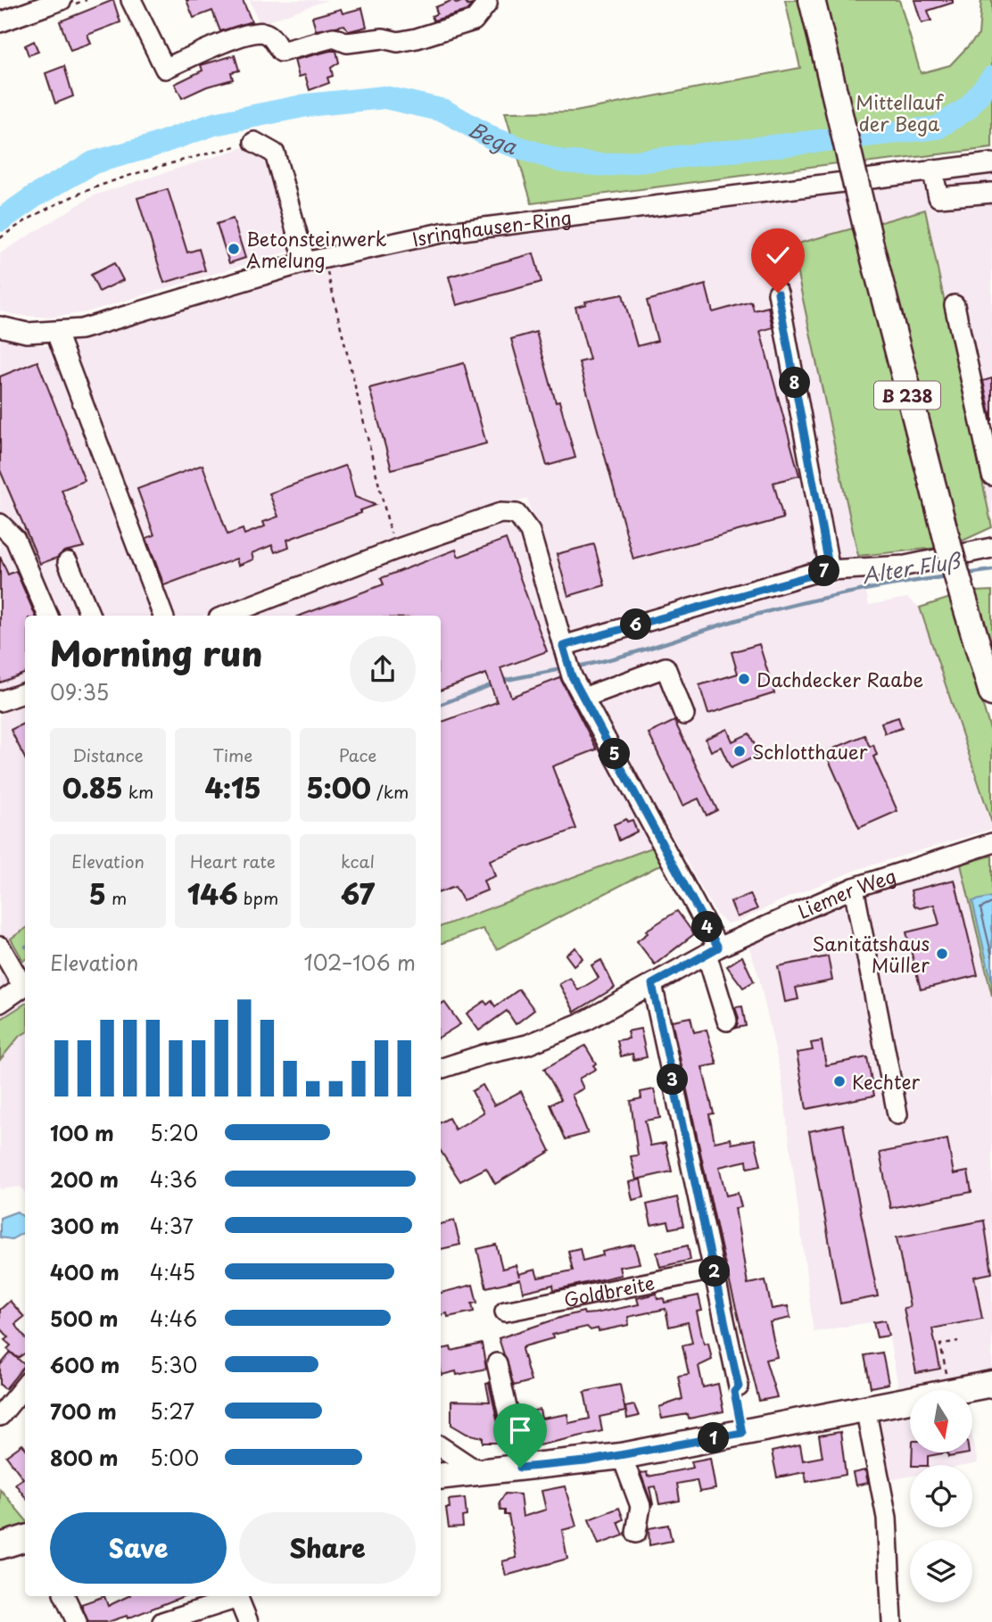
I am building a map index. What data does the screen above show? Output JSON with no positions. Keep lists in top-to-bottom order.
{
  "streets": {
    "main road": ["B 238"],
    "street": ["Isringhausen-Ring", "Liemer Weg", "Goldbreite"]
  },
  "water": ["Bega", "Alter Fluß"],
  "parks": ["Mittellauf der Bega"],
  "places": [
    "Betonsteinwerk Amelung",
    "Dachdecker Raabe",
    "Schlotthauer",
    "Sanitätshaus Müller",
    "Kechter"
  ],
  "north": "bottom",
  "page": {
    "pins": [
      "8",
      "7",
      "6",
      "5",
      "4",
      "3",
      "2",
      "1"
    ],
    "heading": ["Morning run", "09:35"],
    "stats": [
      ["Distance", "0.85 km"],
      ["Time", "4:15"],
      ["Pace", "5:00 /km"],
      ["Elevation", "5 m"],
      ["Heart rate", "146 bpm"],
      ["kcal", "67"]
    ],
    "chart": ["Elevation", "102–106 m"],
    "list": [
      {
        "name": "100 m",
        "note": "5:20"
      },
      {
        "name": "200 m",
        "note": "4:36"
      },
      {
        "name": "300 m",
        "note": "4:37"
      },
      {
        "name": "400 m",
        "note": "4:45"
      },
      {
        "name": "500 m",
        "note": "4:46"
      },
      {
        "name": "600 m",
        "note": "5:30"
      },
      {
        "name": "700 m",
        "note": "5:27"
      },
      {
        "name": "800 m",
        "note": "5:00"
      }
    ],
    "buttons": ["Save", "Share"]
  }
}
